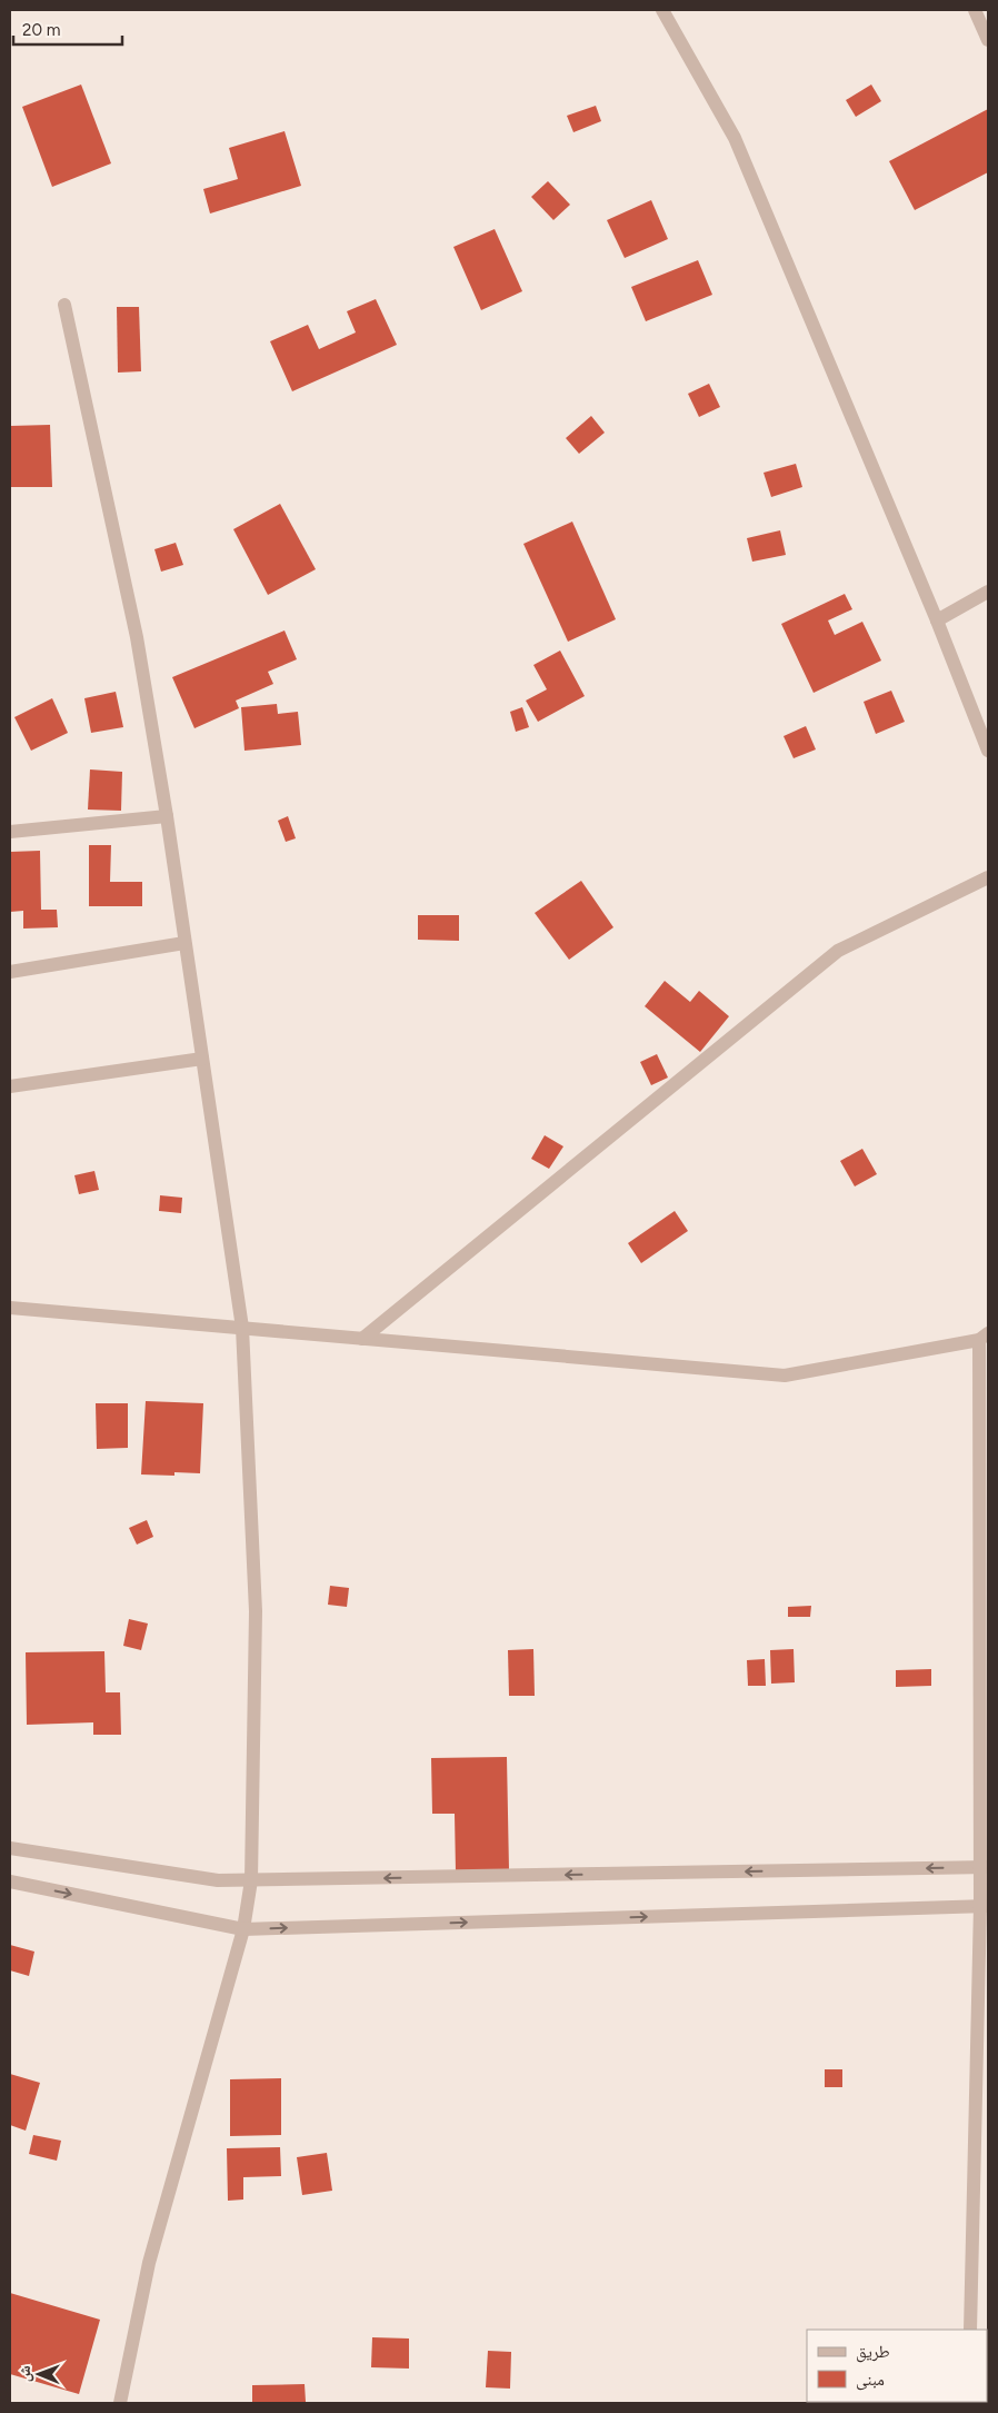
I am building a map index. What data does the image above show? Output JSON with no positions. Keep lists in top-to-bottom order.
{
  "legend": ["طريق", "مبنى"],
  "scale_bar": "20 m",
  "north": "left"
}
